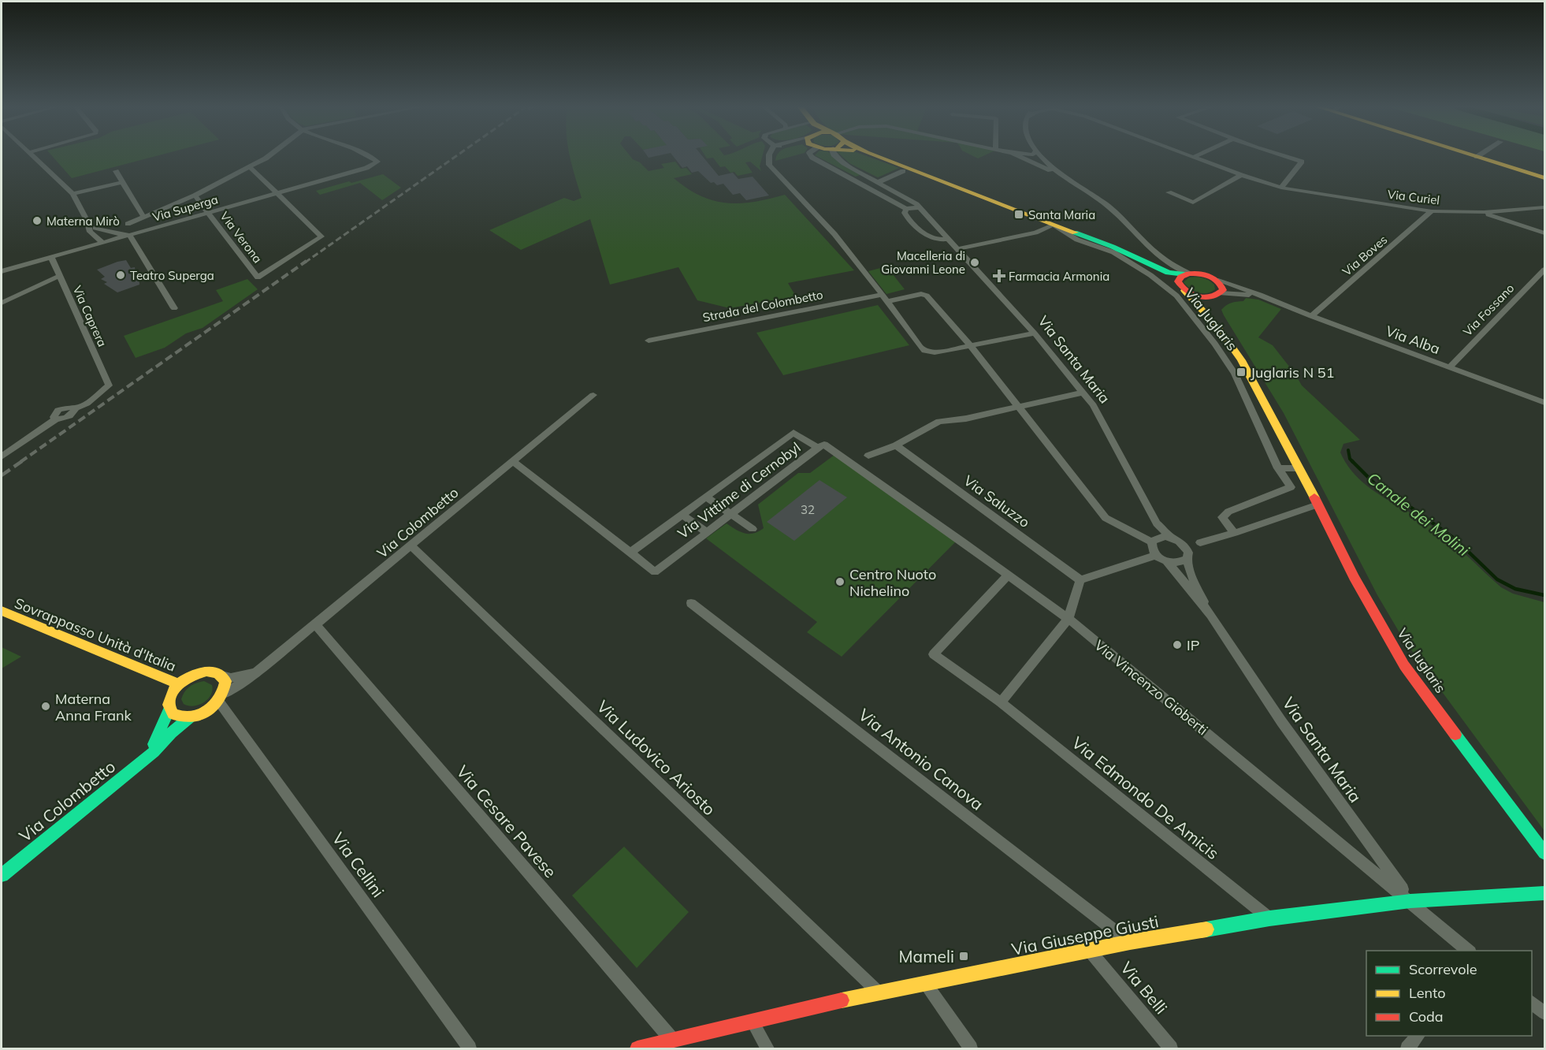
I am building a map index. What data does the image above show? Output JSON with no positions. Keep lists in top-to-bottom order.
{
  "streets": {
    "street": [
      "Via Curiel",
      "Via Superga",
      "Via Verona",
      "Via Boves",
      "Strada del Colombetto",
      "Via Fossano",
      "Via Caprera",
      "Via Juglaris",
      "Via Alba",
      "Via Santa Maria",
      "Via Vittime di Cernobyl",
      "Via Saluzzo",
      "Via Colombetto",
      "Sovrappasso Unità d'Italia",
      "Via Vincenzo Gioberti",
      "Via Ludovico Ariosto",
      "Via Antonio Canova",
      "Via Edmondo De Amicis",
      "Via Cesare Pavese",
      "Via Cellini",
      "Via Giuseppe Giusti",
      "Via Belli"
    ]
  },
  "crossings": [
    ["Via Curiel", "Via Boves"],
    ["Via Superga", "Via Verona"],
    ["Via Superga", "Via Caprera"],
    ["Via Boves", "Via Alba"],
    ["Via Fossano", "Via Alba"],
    ["Via Juglaris", "Via Alba"],
    ["Via Santa Maria", "Via Vincenzo Gioberti"],
    ["Via Santa Maria", "Via Giuseppe Giusti"],
    ["Via Vittime di Cernobyl", "Via Colombetto"],
    ["Via Vittime di Cernobyl", "Via Vincenzo Gioberti"],
    ["Via Colombetto", "Sovrappasso Unità d'Italia"],
    ["Via Colombetto", "Via Ludovico Ariosto"],
    ["Via Colombetto", "Via Cesare Pavese"],
    ["Via Colombetto", "Via Cellini"],
    ["Sovrappasso Unità d'Italia", "Via Cellini"],
    ["Via Vincenzo Gioberti", "Via Edmondo De Amicis"],
    ["Via Vincenzo Gioberti", "Via Giuseppe Giusti"],
    ["Via Ludovico Ariosto", "Via Giuseppe Giusti"],
    ["Via Antonio Canova", "Via Giuseppe Giusti"],
    ["Via Edmondo De Amicis", "Via Giuseppe Giusti"],
    ["Via Cesare Pavese", "Via Giuseppe Giusti"],
    ["Via Giuseppe Giusti", "Via Belli"]
  ],
  "water": ["Canale dei Molini"],
  "places": {
    "transit": ["Santa Maria", "Juglaris N 51", "Mameli"],
    "other": [
      "Materna Mirò",
      "Macelleria di Giovanni Leone",
      "Teatro Superga",
      "Centro Nuoto Nichelino",
      "IP",
      "Materna Anna Frank"
    ],
    "health": ["Farmacia Armonia"]
  },
  "house_numbers": ["32"],
  "legend": ["Scorrevole", "Lento", "Coda"]
}
